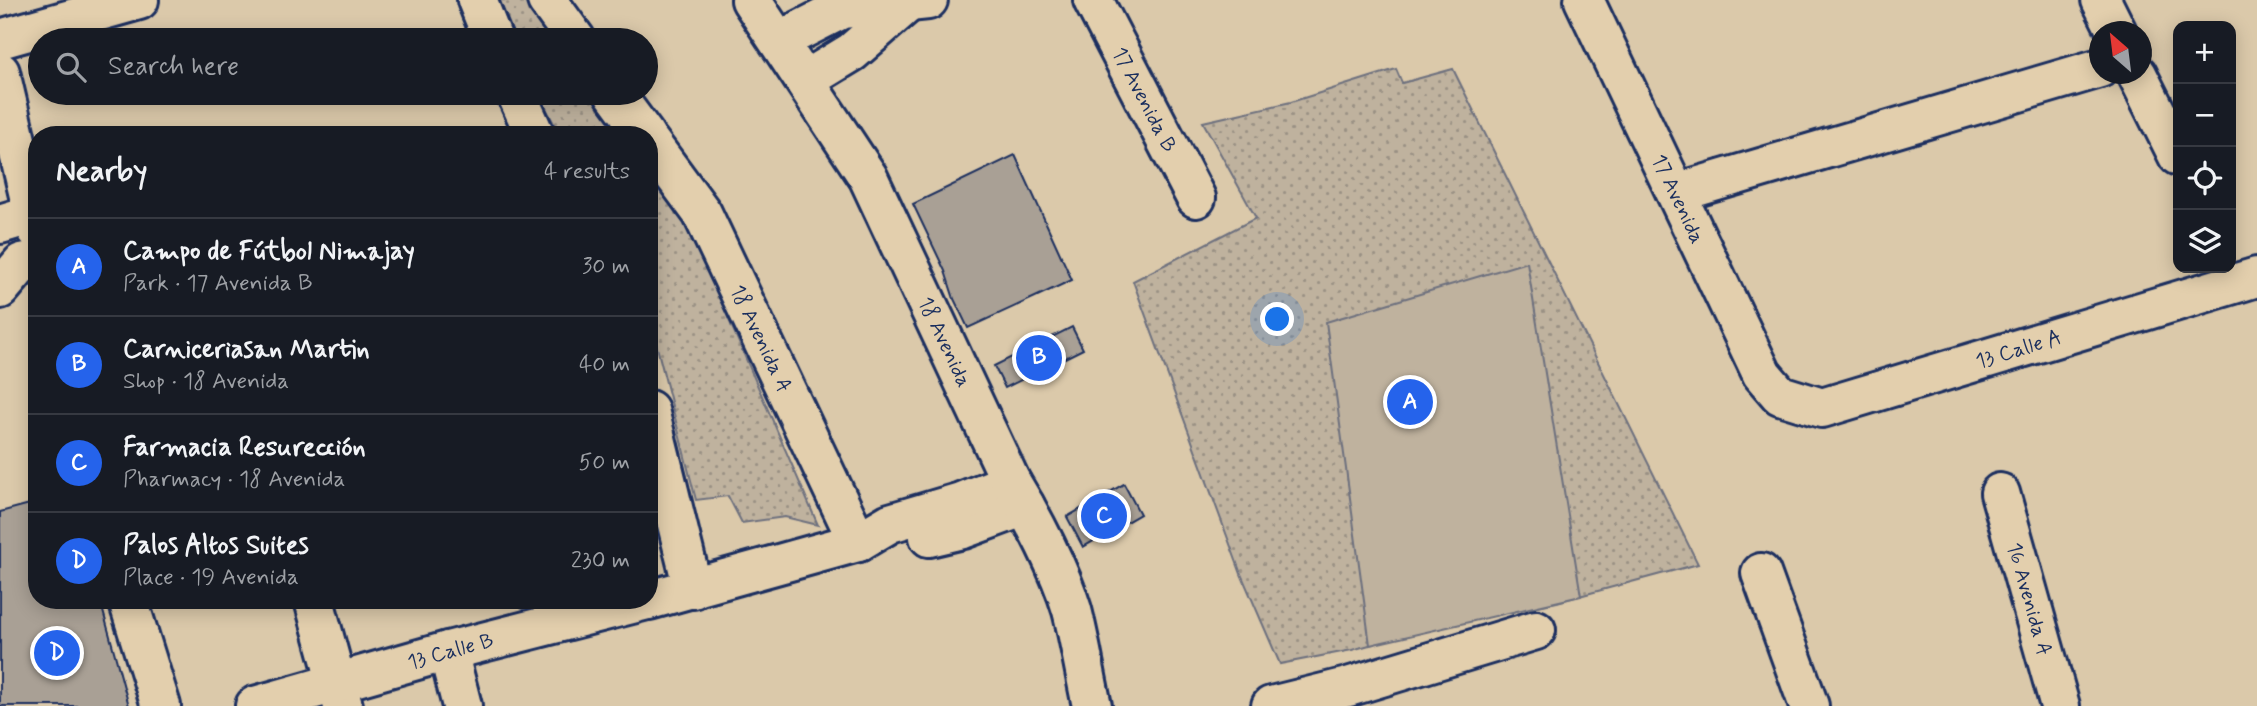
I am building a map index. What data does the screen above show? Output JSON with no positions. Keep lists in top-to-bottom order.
{
  "streets": {
    "street": [
      "17 Avenida B",
      "17 Avenida",
      "18 Avenida A",
      "18 Avenida",
      "13 Calle A",
      "16 Avenida A",
      "13 Calle B"
    ]
  },
  "crossings": [
    ["17 Avenida", "13 Calle A"],
    ["18 Avenida A", "13 Calle B"],
    ["18 Avenida", "13 Calle B"]
  ],
  "north": "top left",
  "page": {
    "map_buttons": ["+", "−"],
    "search": "Search here",
    "heading": ["Nearby", "4 results"],
    "list": [
      {
        "mark": "A",
        "name": "Campo de Fútbol Nimajay",
        "note": "Park · 17 Avenida B",
        "value": "30 m"
      },
      {
        "mark": "B",
        "name": "Carniceriasan Martin",
        "note": "Shop · 18 Avenida",
        "value": "40 m"
      },
      {
        "mark": "C",
        "name": "Farmacia Resurección",
        "note": "Pharmacy · 18 Avenida",
        "value": "50 m"
      },
      {
        "mark": "D",
        "name": "Palos Altos Suites",
        "note": "Place · 19 Avenida",
        "value": "230 m"
      }
    ],
    "pins": [
      "B",
      "A",
      "C",
      "D"
    ]
  }
}
